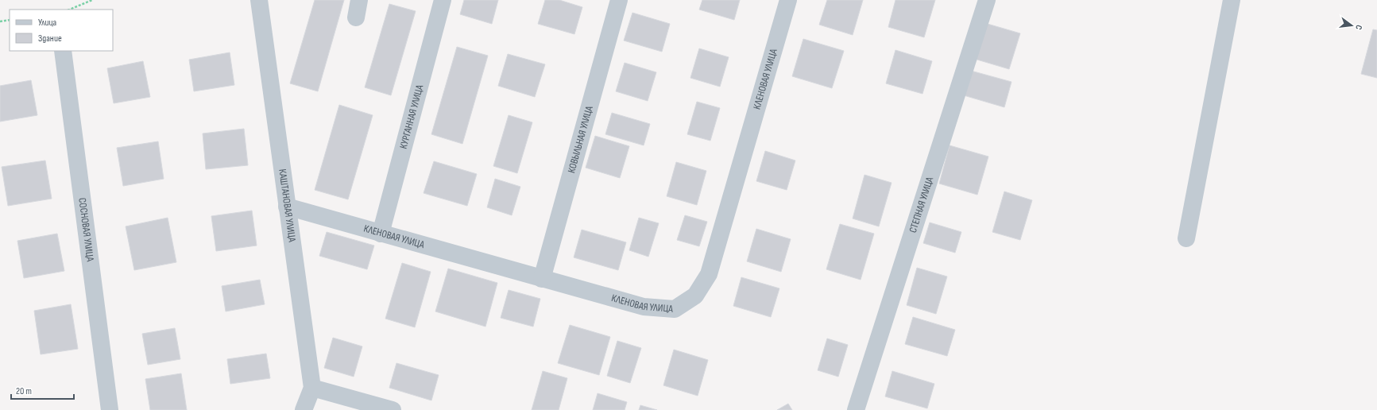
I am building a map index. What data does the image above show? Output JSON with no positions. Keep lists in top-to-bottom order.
{
  "streets": {
    "street": [
      "КЛЕНОВАЯ УЛИЦА",
      "КУРГАННАЯ УЛИЦА",
      "КОВЫЛЬНАЯ УЛИЦА",
      "СТЕПНАЯ УЛИЦА",
      "КАШТАНОВАЯ УЛИЦА",
      "СОСНОВАЯ УЛИЦА"
    ]
  },
  "crossings": [
    ["КЛЕНОВАЯ УЛИЦА", "КУРГАННАЯ УЛИЦА"],
    ["КЛЕНОВАЯ УЛИЦА", "КОВЫЛЬНАЯ УЛИЦА"],
    ["КЛЕНОВАЯ УЛИЦА", "КАШТАНОВАЯ УЛИЦА"]
  ],
  "legend": ["Улица", "Здание"],
  "scale_bar": "20 m",
  "north": "right"
}
